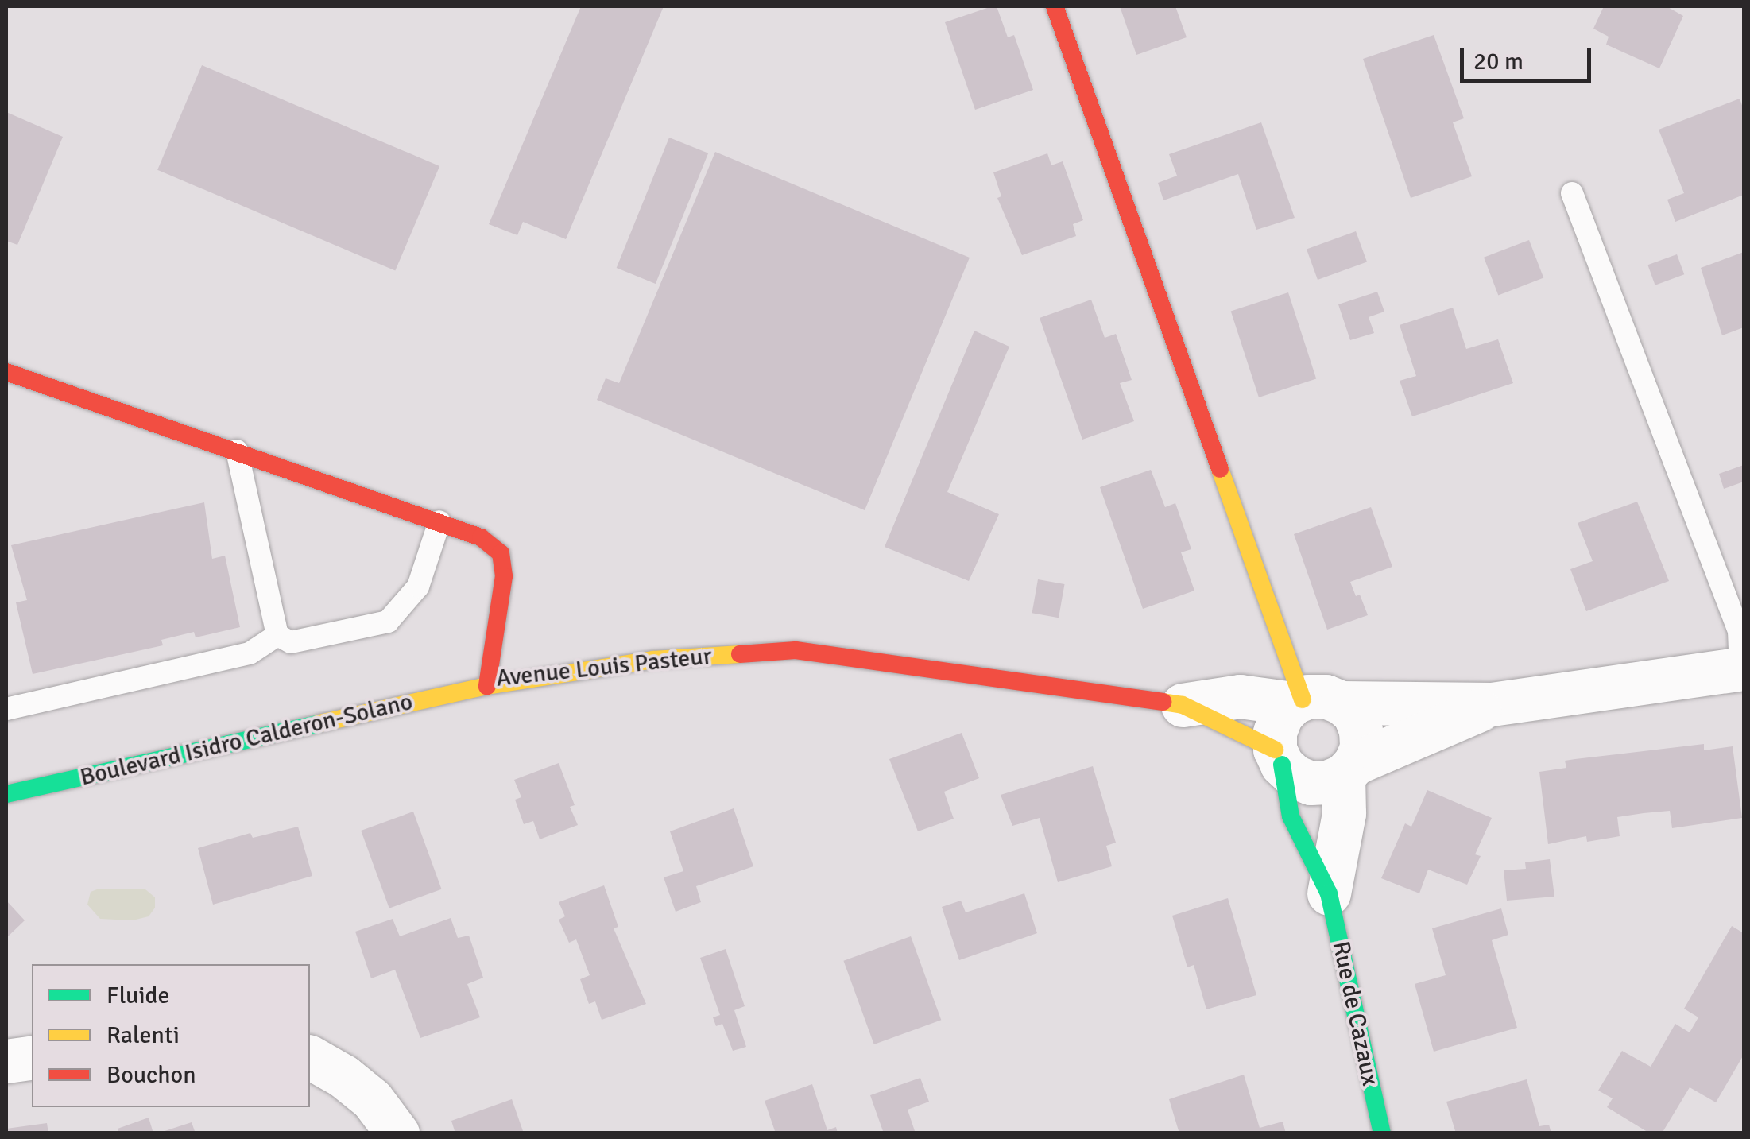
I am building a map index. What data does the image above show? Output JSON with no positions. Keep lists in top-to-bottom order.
{
  "streets": {
    "street": ["Avenue Louis Pasteur", "Boulevard Isidro Calderon-Solano", "Rue de Cazaux"]
  },
  "crossings": [
    ["Avenue Louis Pasteur", "Boulevard Isidro Calderon-Solano"],
    ["Avenue Louis Pasteur", "Rue de Cazaux"]
  ],
  "legend": ["Fluide", "Ralenti", "Bouchon"],
  "scale_bar": "20 m"
}
